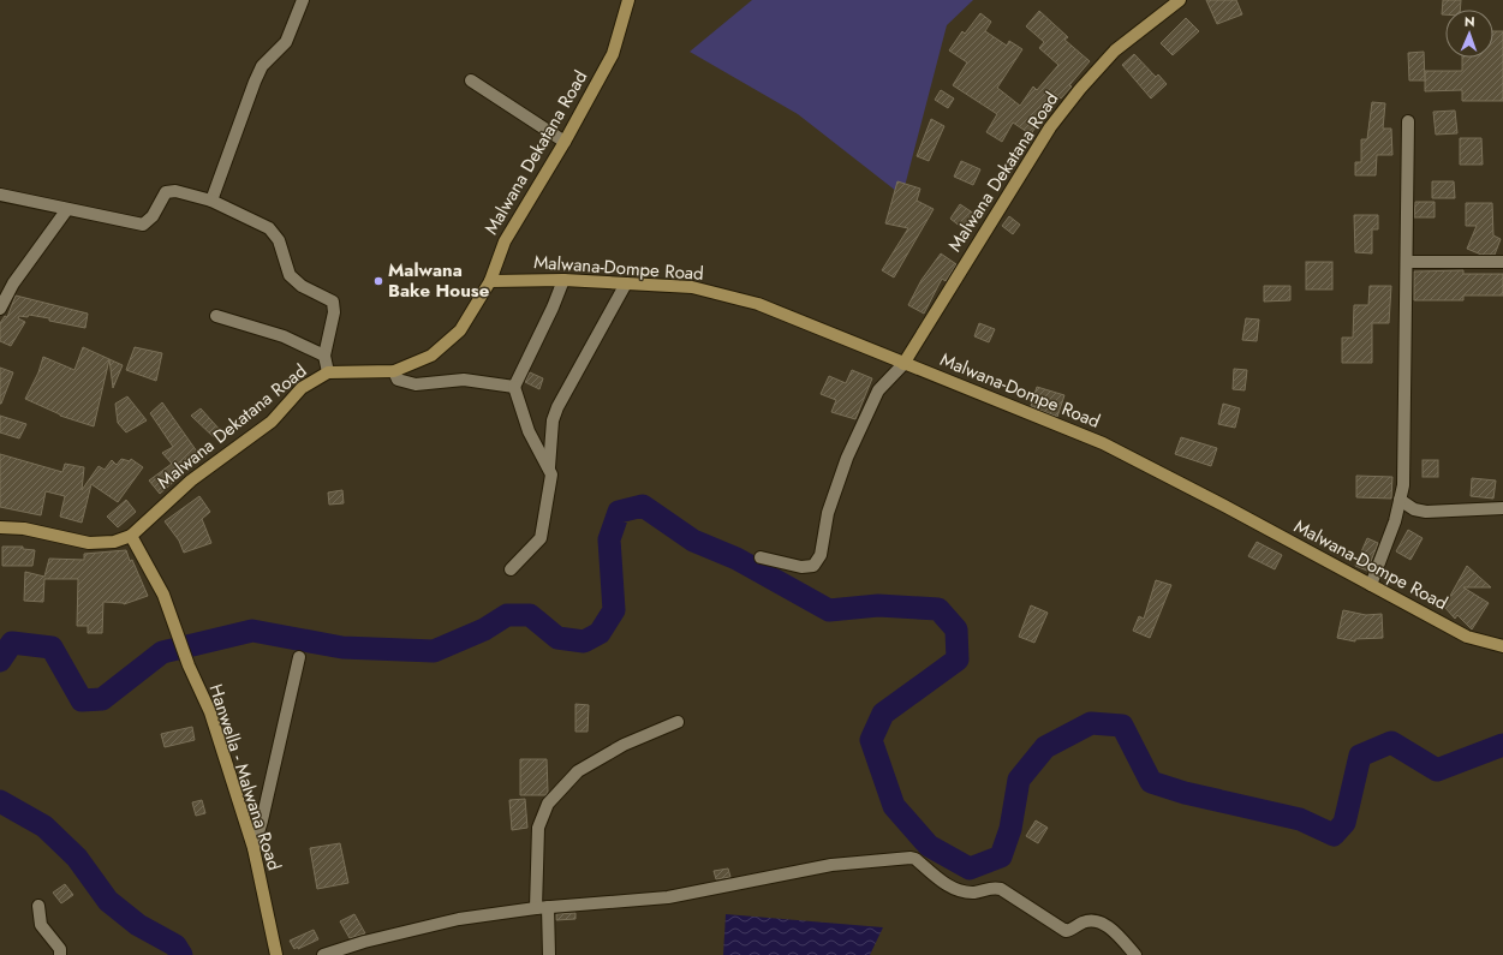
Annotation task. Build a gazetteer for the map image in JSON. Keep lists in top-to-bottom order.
{
  "streets": {
    "street": ["Malwana Dekatana Road", "Malwana-Dompe Road", "Hanwella - Malwana Road"]
  },
  "crossings": [
    ["Malwana Dekatana Road", "Malwana-Dompe Road"],
    ["Malwana Dekatana Road", "Hanwella - Malwana Road"]
  ],
  "places": ["Malwana Bake House"],
  "north": "top"
}
